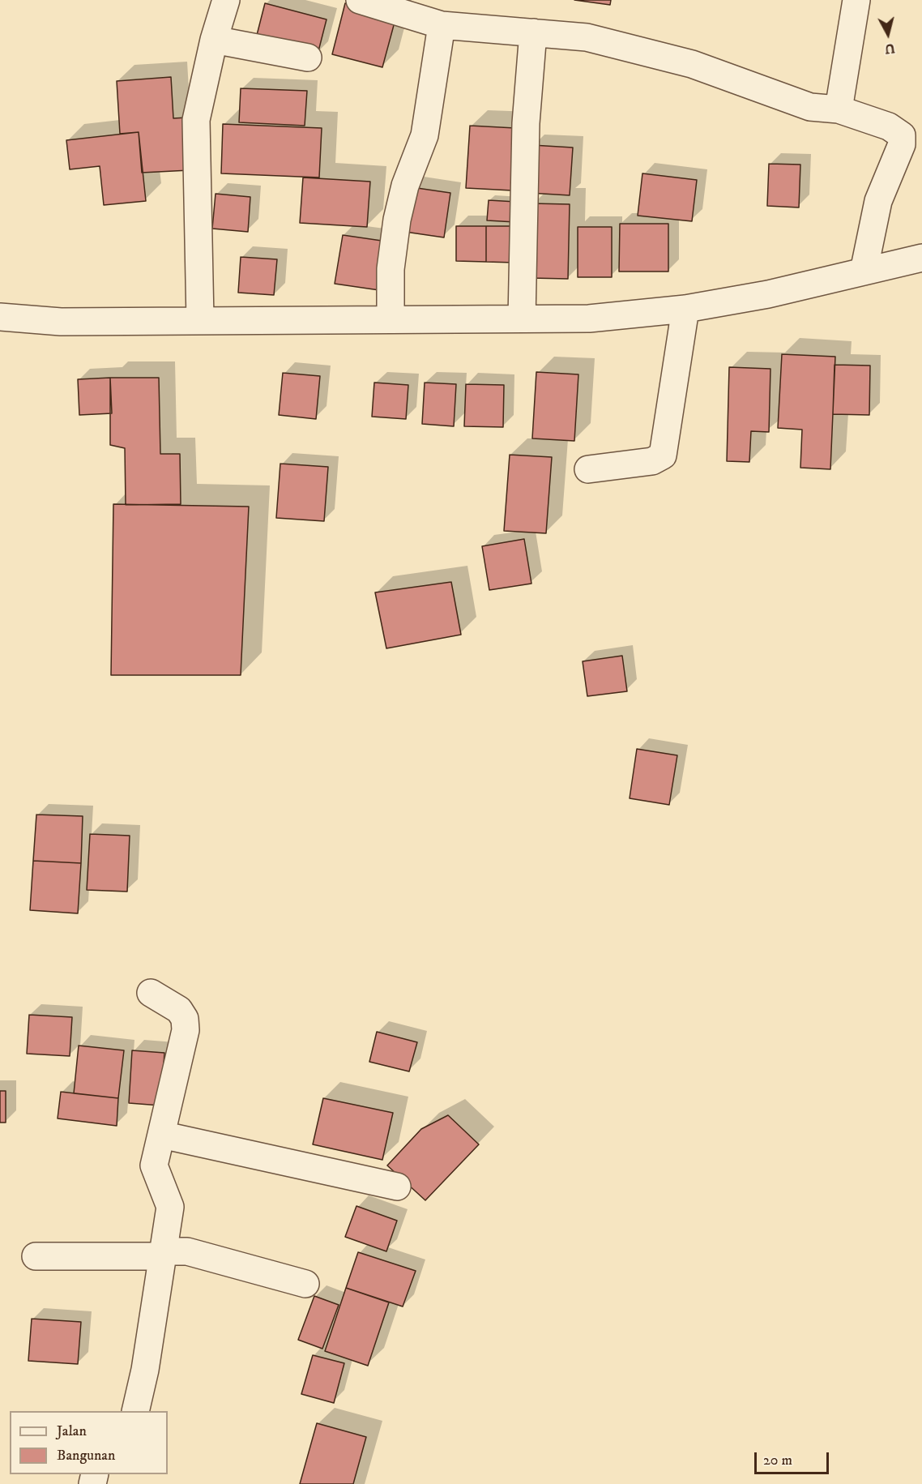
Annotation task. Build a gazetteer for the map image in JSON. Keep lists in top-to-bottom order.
{
  "legend": ["Jalan", "Bangunan"],
  "scale_bar": "20 m",
  "north": "bottom"
}
